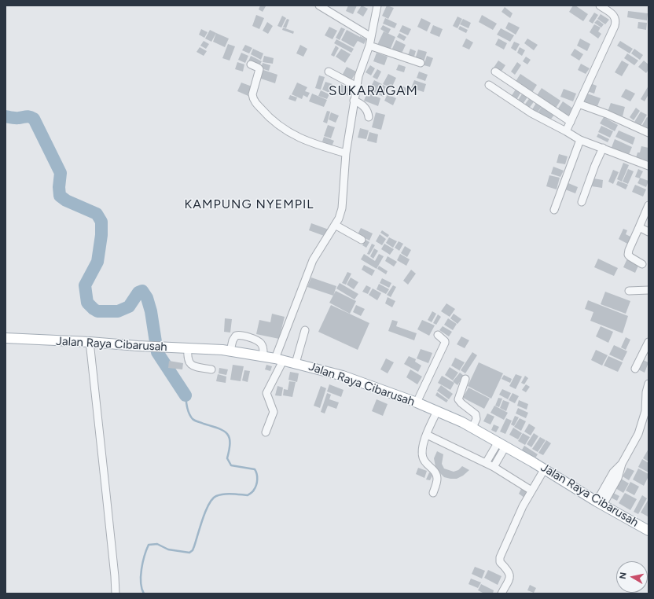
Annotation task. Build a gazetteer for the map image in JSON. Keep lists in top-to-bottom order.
{
  "streets": {
    "main road": ["Jalan Raya Cibarusah"]
  },
  "districts": ["SUKARAGAM", "KAMPUNG NYEMPIL"],
  "north": "left"
}
